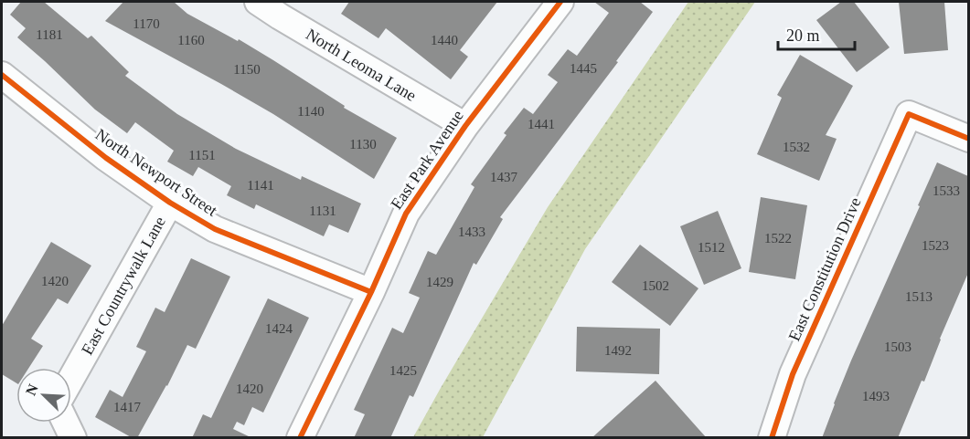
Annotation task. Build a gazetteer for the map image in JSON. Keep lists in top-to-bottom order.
{
  "streets": {
    "street": [
      "North Leoma Lane",
      "East Park Avenue",
      "North Newport Street",
      "East Constitution Drive",
      "East Countrywalk Lane"
    ]
  },
  "crossings": [
    ["North Leoma Lane", "East Park Avenue"],
    ["East Park Avenue", "North Newport Street"],
    ["North Newport Street", "East Countrywalk Lane"]
  ],
  "house_numbers": [
    "1170",
    "1181",
    "1160",
    "1440",
    "1445",
    "1150",
    "1140",
    "1441",
    "1130",
    "1532",
    "1151",
    "1437",
    "1141",
    "1533",
    "1131",
    "1433",
    "1522",
    "1523",
    "1512",
    "1420",
    "1429",
    "1502",
    "1513",
    "1424",
    "1503",
    "1492",
    "1425",
    "1420",
    "1493",
    "1417"
  ],
  "scale_bar": "20 m",
  "north": "top left"
}
